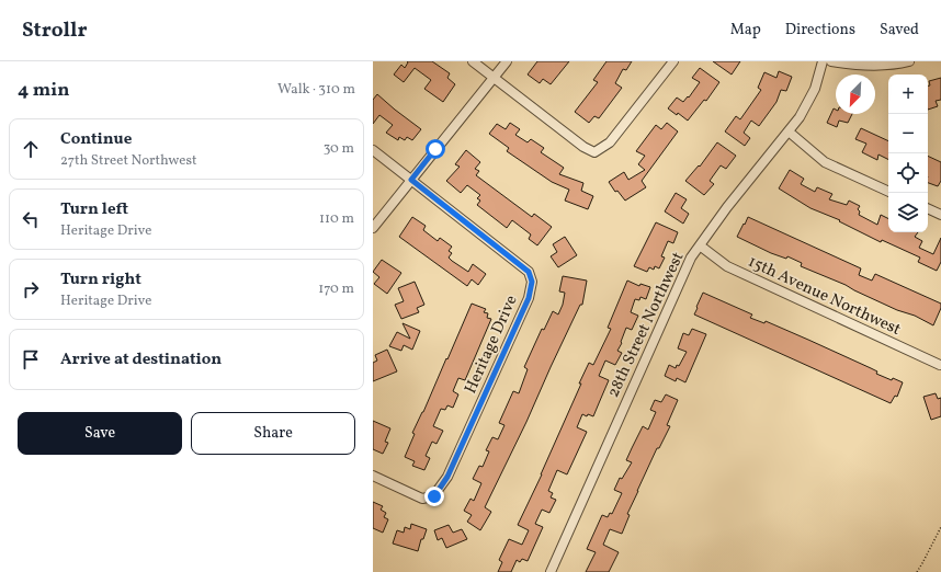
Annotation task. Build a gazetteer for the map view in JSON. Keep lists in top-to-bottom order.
{
  "streets": {
    "street": ["15th Avenue Northwest", "28th Street Northwest", "Heritage Drive"]
  },
  "crossings": [
    ["15th Avenue Northwest", "28th Street Northwest"]
  ],
  "north": "bottom left",
  "page": {
    "header": "Strollr",
    "nav": ["Map", "Directions", "Saved"],
    "heading": ["4 min", "Walk · 310 m"],
    "map_buttons": ["+", "−"],
    "list": [
      ["Continue", "27th Street Northwest", "30 m"],
      ["Turn left", "Heritage Drive", "110 m"],
      ["Turn right", "Heritage Drive", "170 m"],
      "Arrive at destination"
    ],
    "buttons": ["Save", "Share"]
  }
}
